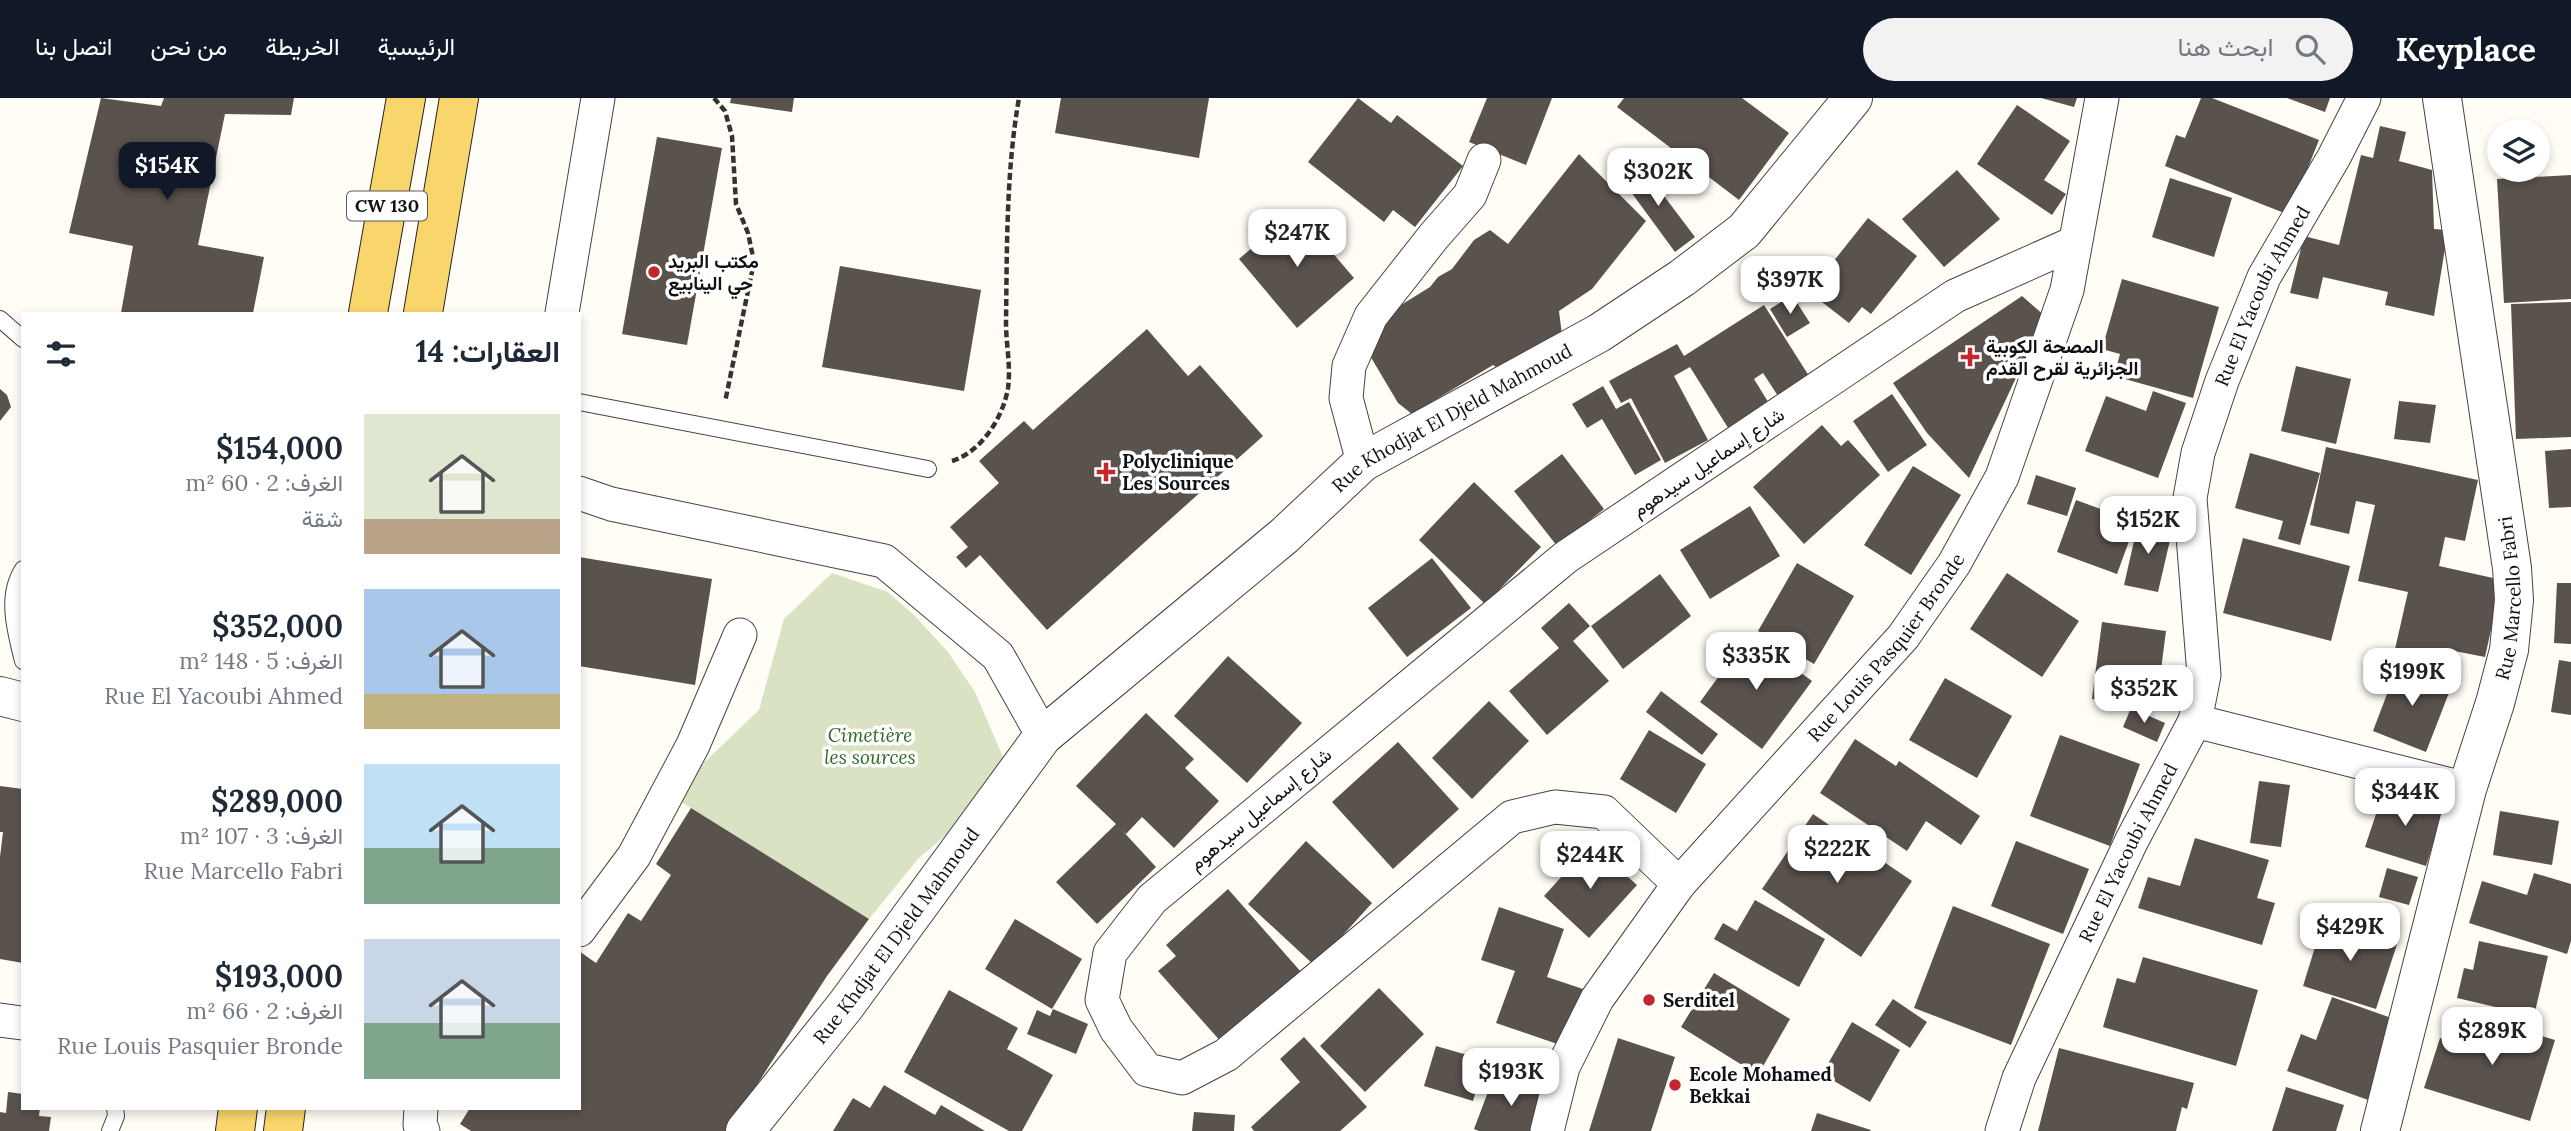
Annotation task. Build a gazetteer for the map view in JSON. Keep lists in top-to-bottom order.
{
  "streets": {
    "main road": ["CW 130"],
    "street": [
      "Rue El Yacoubi Ahmed",
      "Rue Khodjat El Djeld Mahmoud",
      "شارع إسماعيل سيدهوم",
      "Rue Marcello Fabri",
      "Rue Louis Pasquier Bronde",
      "Rue Khdjat El Djeld Mahmoud"
    ]
  },
  "crossings": [
    ["Rue Khodjat El Djeld Mahmoud", "Rue Khdjat El Djeld Mahmoud"],
    ["شارع إسماعيل سيدهوم", "Rue Louis Pasquier Bronde"]
  ],
  "parks": ["Cimetière les sources"],
  "places": {
    "other": ["مكتب البريد حي الينابيع", "Serditel", "Ecole Mohamed Bekkai"],
    "health": ["المصحة الكوبية الجزائرية لقرح القدم", "Polyclinique Les Sources"]
  },
  "page": {
    "header": "Keyplace",
    "search": "ابحث هنا",
    "nav": [
      "الرئيسية",
      "الخريطة",
      "من نحن",
      "اتصل بنا"
    ],
    "price": [
      "$154K",
      "$302K",
      "$247K",
      "$397K",
      "$152K",
      "$335K",
      "$199K",
      "$352K",
      "$344K",
      "$222K",
      "$244K",
      "$429K",
      "$289K",
      "$193K"
    ],
    "heading": "العقارات: 14",
    "list": [
      {
        "name": "$154,000",
        "note": "الغرف: 2 · 60 m² · شقة"
      },
      {
        "name": "$352,000",
        "note": "الغرف: 5 · 148 m² · Rue El Yacoubi Ahmed"
      },
      {
        "name": "$289,000",
        "note": "الغرف: 3 · 107 m² · Rue Marcello Fabri"
      },
      {
        "name": "$193,000",
        "note": "الغرف: 2 · 66 m² · Rue Louis Pasquier Bronde"
      }
    ]
  }
}
